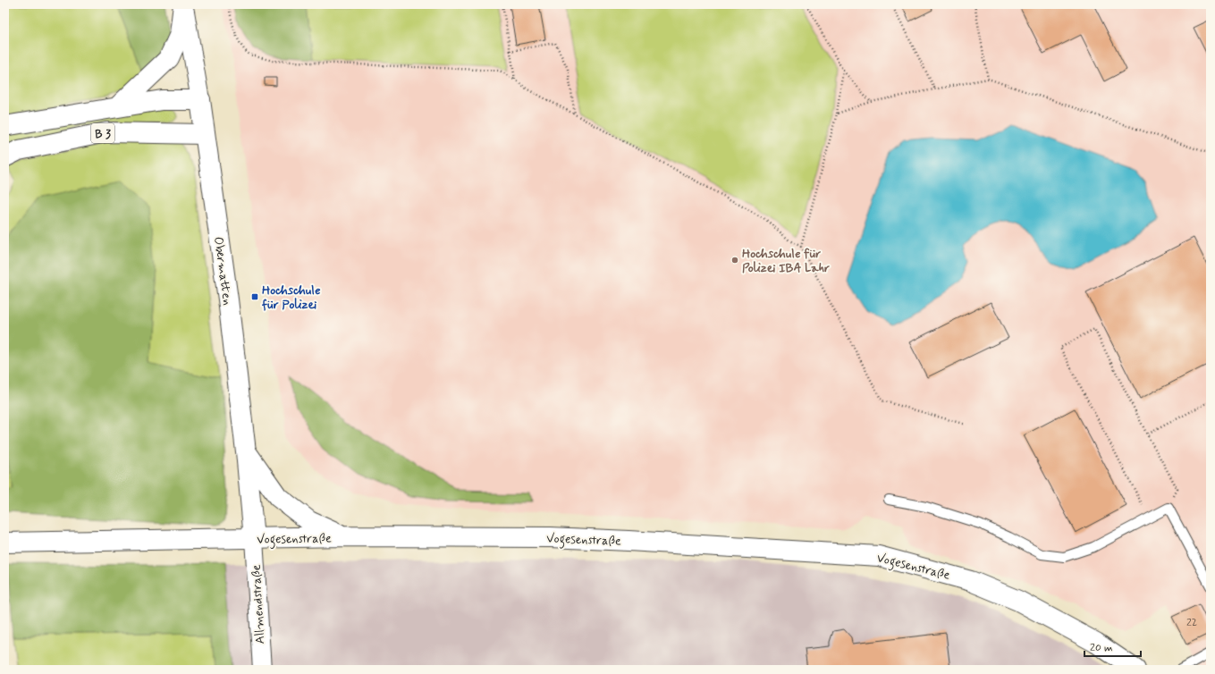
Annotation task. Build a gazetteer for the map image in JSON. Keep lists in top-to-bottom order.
{
  "streets": {
    "street": [
      "B 3",
      "Obermatten",
      "Vogesenstraße",
      "Allmendstraße"
    ]
  },
  "crossings": [
    ["B 3", "Obermatten"],
    ["Obermatten", "Vogesenstraße"],
    ["Obermatten", "Allmendstraße"],
    ["Vogesenstraße", "Allmendstraße"]
  ],
  "places": {
    "other": ["Hochschule für Polizei IBA Lahr"],
    "transit": ["Hochschule für Polizei"]
  },
  "house_numbers": ["22"],
  "scale_bar": "20 m"
}
